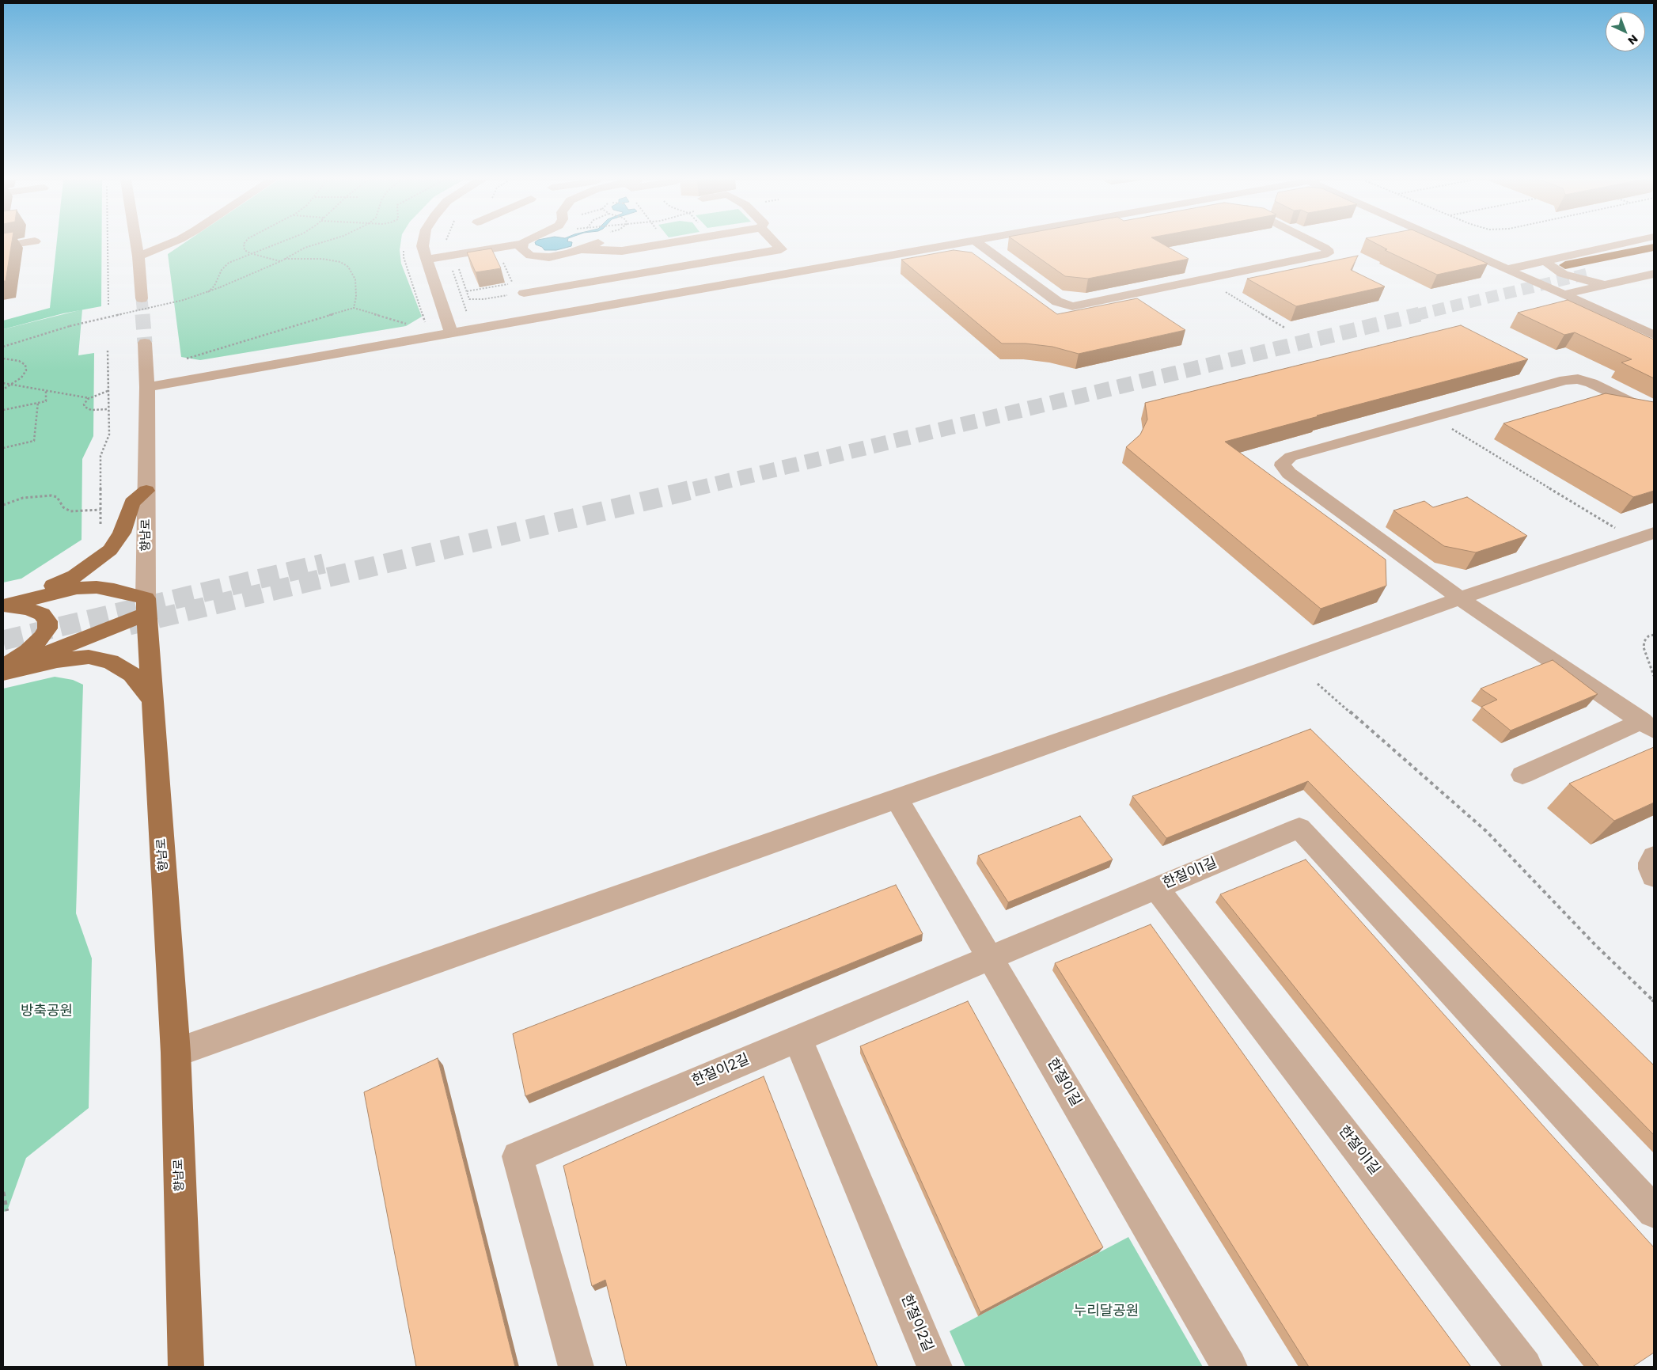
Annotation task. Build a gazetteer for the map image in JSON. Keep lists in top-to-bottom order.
{
  "streets": {
    "main road": ["향남로"],
    "street": ["한절이1길", "한절이2길", "한절이길"]
  },
  "parks": ["방축공원", "누리달공원"],
  "north": "bottom right"
}
